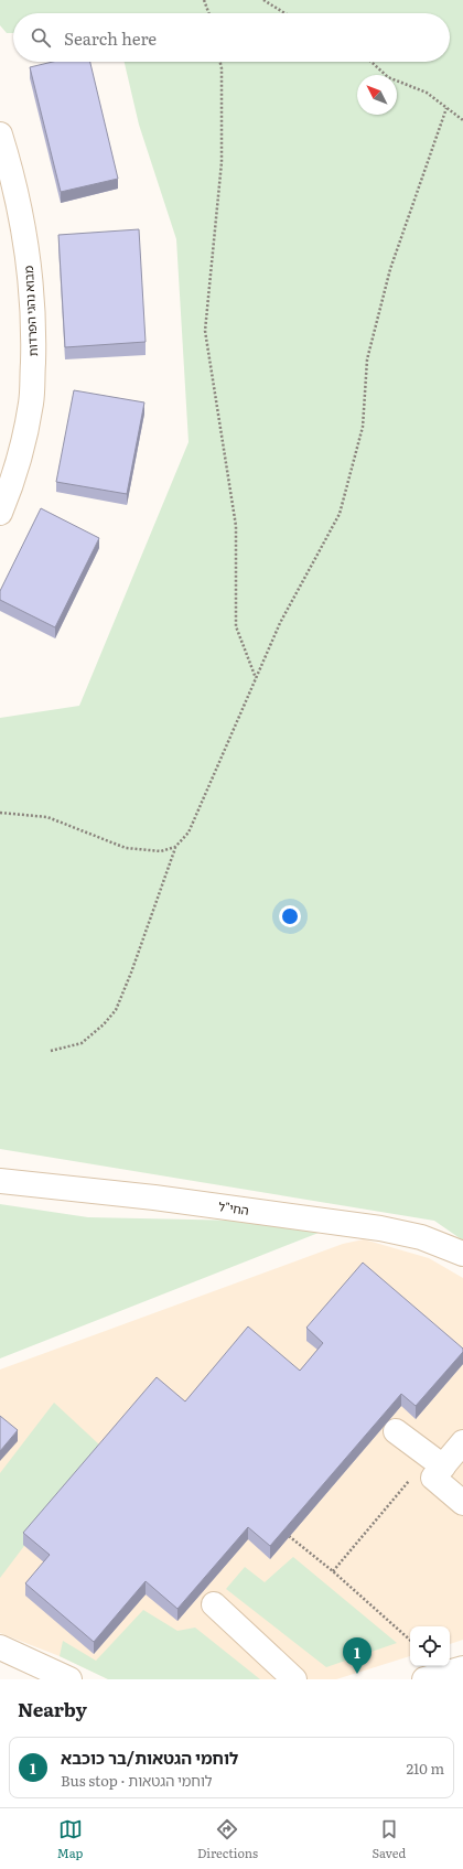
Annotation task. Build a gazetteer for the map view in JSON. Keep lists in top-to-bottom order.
{
  "streets": {
    "street": ["מבוא נהגי הפרדות", "החי\"ל"]
  },
  "north": "top left",
  "page": {
    "search": "Search here",
    "pins": "1",
    "heading": "Nearby",
    "list": [
      {
        "mark": "1",
        "name": "לוחמי הגטאות/בר כוכבא",
        "note": "Bus stop · לוחמי הגטאות",
        "value": "210 m"
      }
    ],
    "nav": ["Map", "Directions", "Saved"]
  }
}
